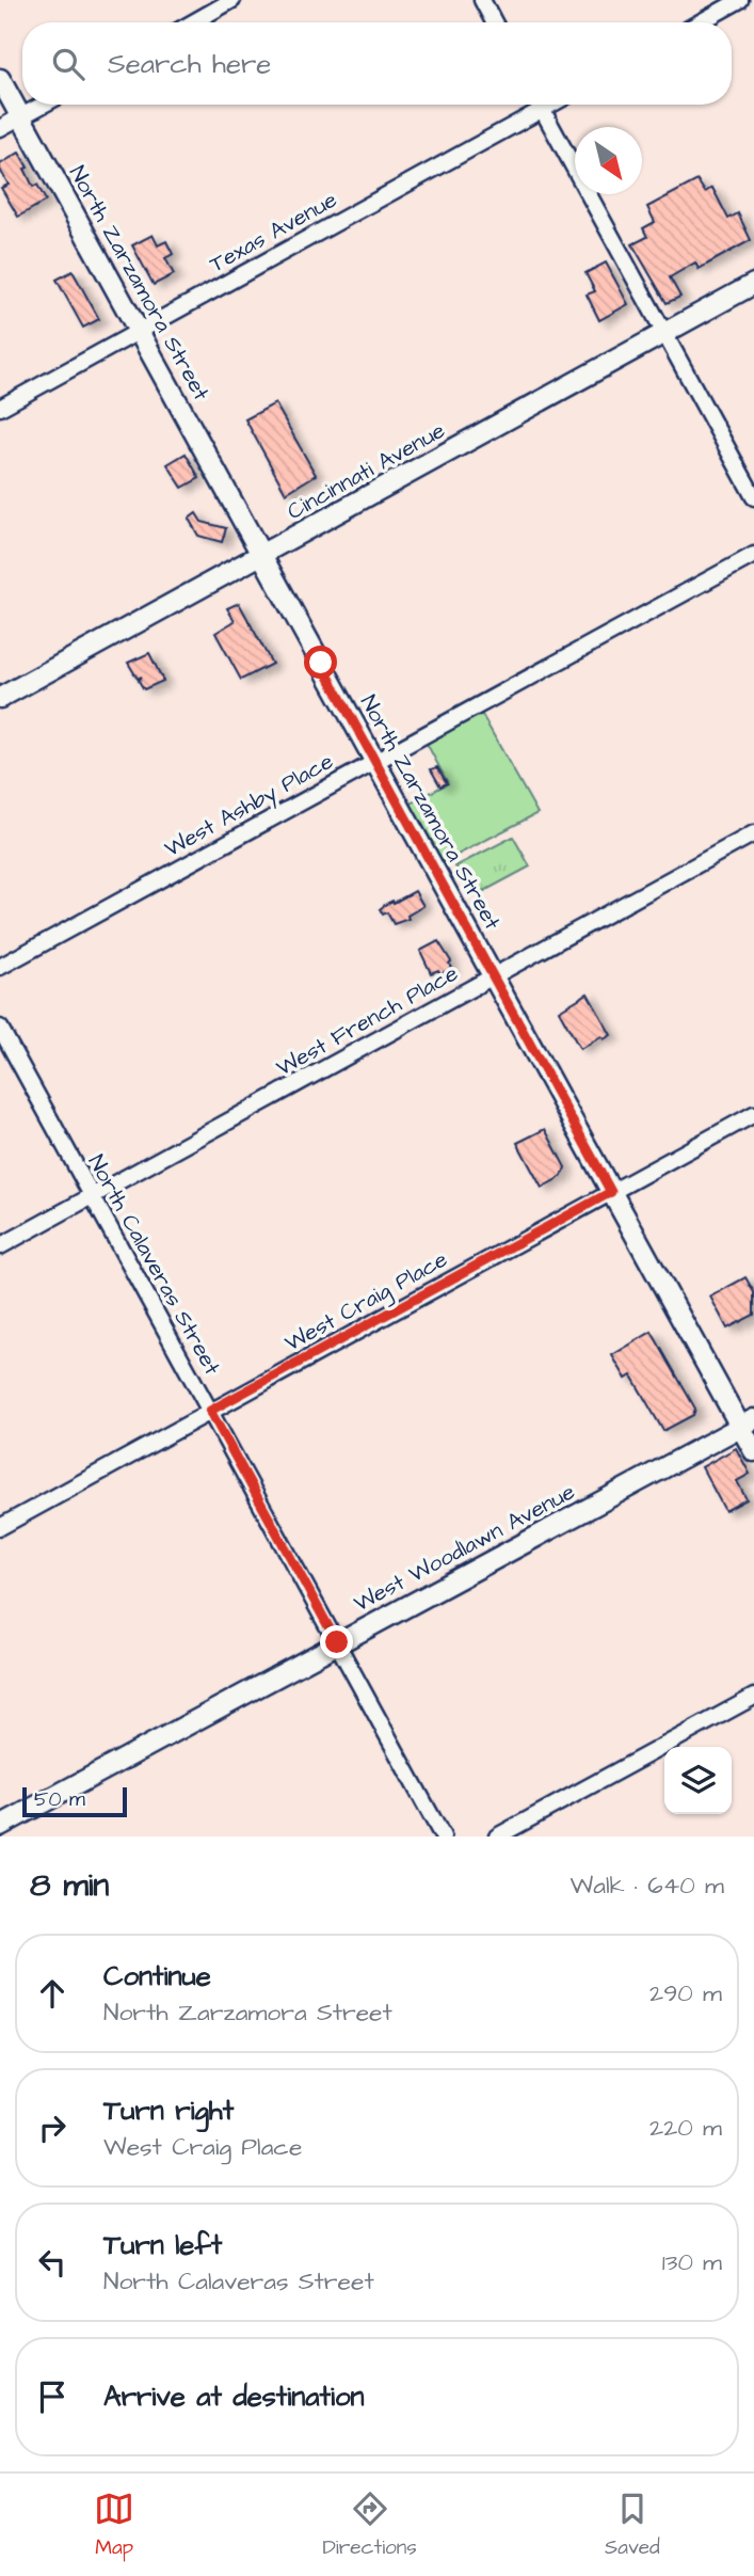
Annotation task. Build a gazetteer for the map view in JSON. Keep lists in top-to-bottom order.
{
  "streets": {
    "street": [
      "Texas Avenue",
      "North Zarzamora Street",
      "Cincinnati Avenue",
      "West Ashby Place",
      "West French Place",
      "North Calaveras Street",
      "West Craig Place",
      "West Woodlawn Avenue"
    ]
  },
  "crossings": [
    ["Texas Avenue", "North Zarzamora Street"],
    ["North Zarzamora Street", "Cincinnati Avenue"],
    ["North Zarzamora Street", "West Ashby Place"],
    ["North Zarzamora Street", "West French Place"],
    ["North Zarzamora Street", "West Craig Place"],
    ["North Zarzamora Street", "West Woodlawn Avenue"],
    ["West French Place", "North Calaveras Street"],
    ["North Calaveras Street", "West Craig Place"],
    ["North Calaveras Street", "West Woodlawn Avenue"]
  ],
  "scale_bar": "50 m",
  "north": "bottom right",
  "page": {
    "search": "Search here",
    "scale": "50 m",
    "heading": ["8 min", "Walk · 640 m"],
    "list": [
      ["Continue", "North Zarzamora Street", "290 m"],
      ["Turn right", "West Craig Place", "220 m"],
      ["Turn left", "North Calaveras Street", "130 m"],
      "Arrive at destination"
    ],
    "nav": ["Map", "Directions", "Saved"]
  }
}
